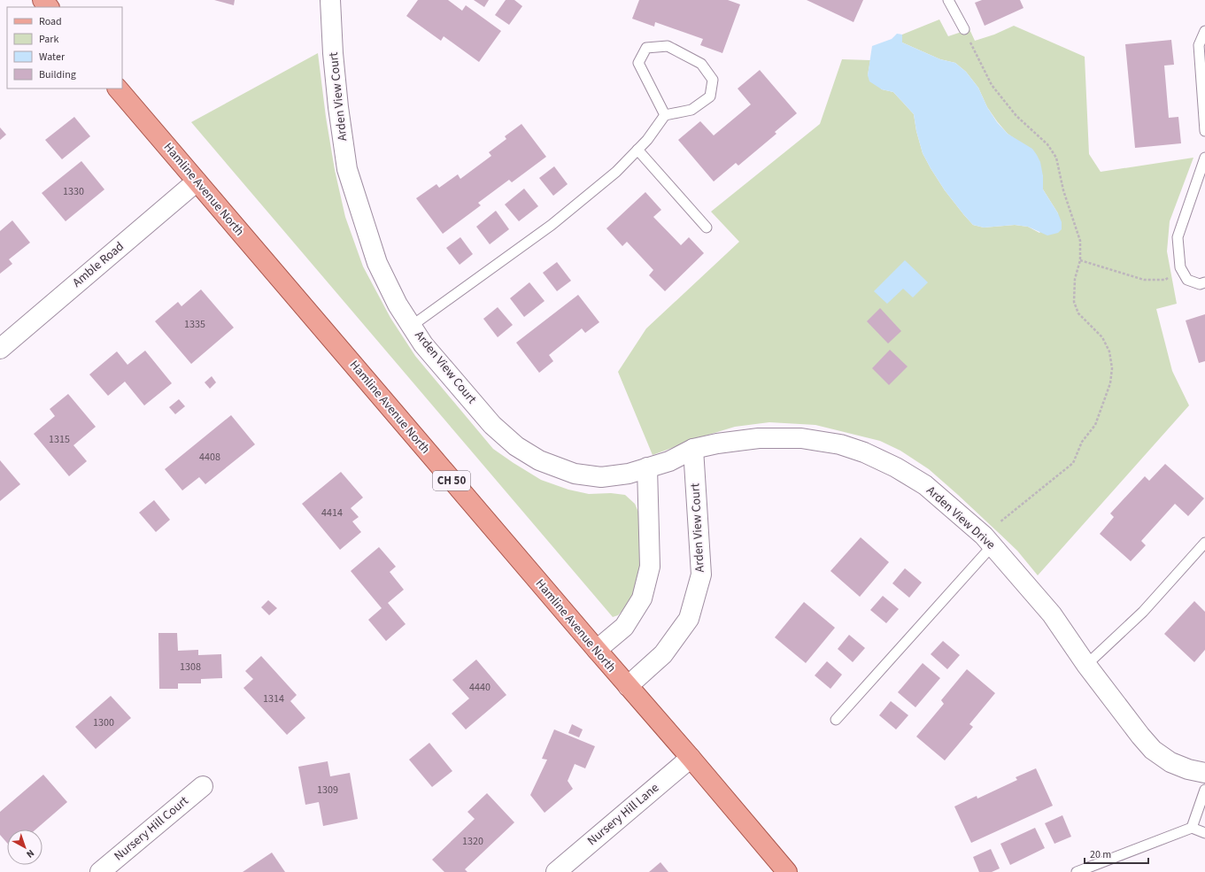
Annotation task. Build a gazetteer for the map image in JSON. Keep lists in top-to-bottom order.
{
  "streets": {
    "main road": ["Hamline Avenue North", "CH 50"],
    "street": [
      "Arden View Court",
      "Amble Road",
      "Arden View Drive",
      "Nursery Hill Lane",
      "Nursery Hill Court"
    ]
  },
  "crossings": [
    ["Arden View Court", "Hamline Avenue North"],
    ["Arden View Court", "Arden View Drive"],
    ["Hamline Avenue North", "Amble Road"],
    ["Hamline Avenue North", "Nursery Hill Lane"]
  ],
  "house_numbers": [
    "1330",
    "1335",
    "1315",
    "4408",
    "4414",
    "1308",
    "4440",
    "1314",
    "1300",
    "1309",
    "1320"
  ],
  "legend": [
    "Road",
    "Park",
    "Water",
    "Building"
  ],
  "scale_bar": "20 m",
  "north": "bottom right"
}
